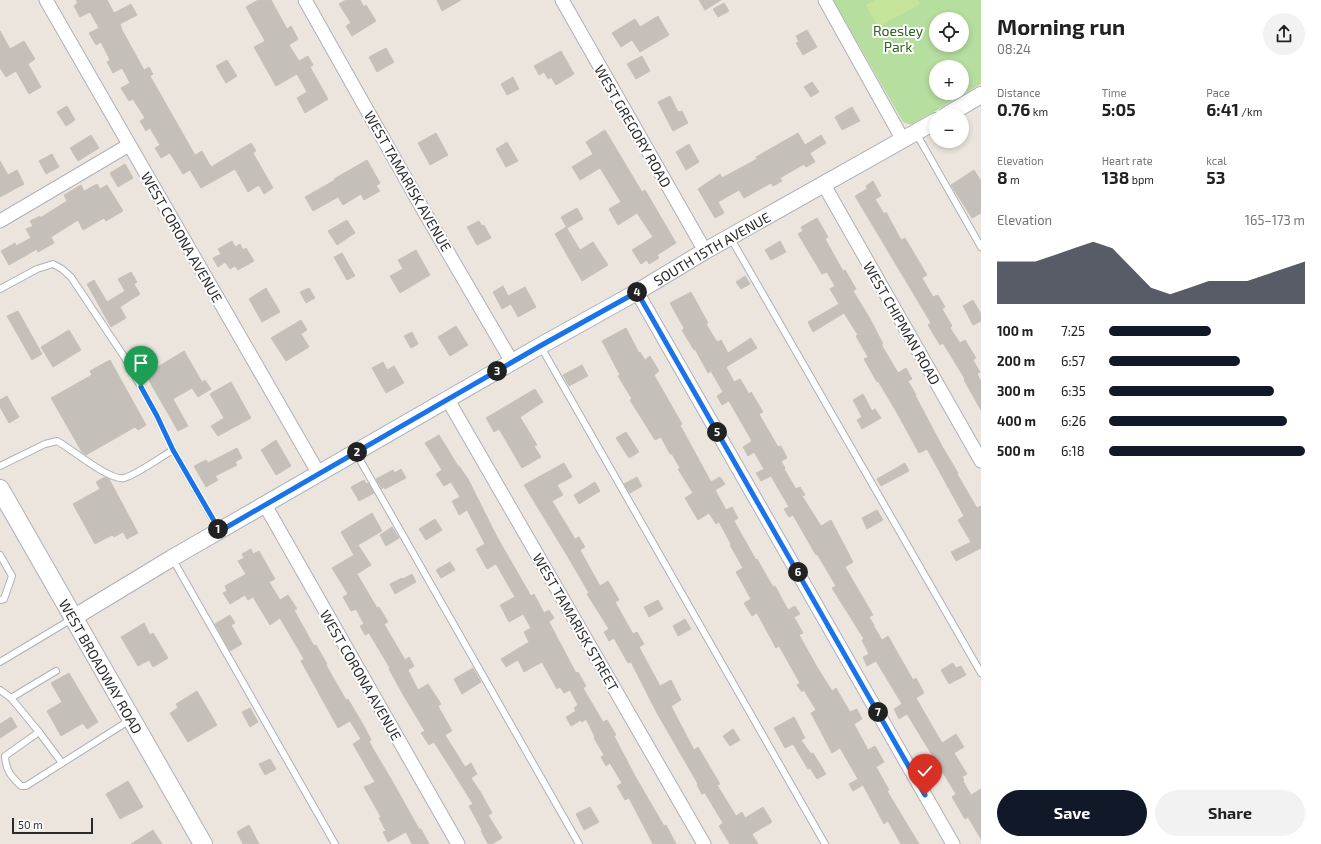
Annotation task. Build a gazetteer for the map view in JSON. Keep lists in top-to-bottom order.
{
  "streets": {
    "main road": ["WEST BROADWAY ROAD"],
    "street": [
      "WEST GREGORY ROAD",
      "WEST TAMARISK AVENUE",
      "WEST CORONA AVENUE",
      "SOUTH 15TH AVENUE",
      "WEST CHIPMAN ROAD",
      "WEST TAMARISK STREET"
    ]
  },
  "crossings": [
    ["WEST GREGORY ROAD", "SOUTH 15TH AVENUE"],
    ["WEST TAMARISK AVENUE", "SOUTH 15TH AVENUE"],
    ["WEST CORONA AVENUE", "SOUTH 15TH AVENUE"],
    ["SOUTH 15TH AVENUE", "WEST CHIPMAN ROAD"],
    ["SOUTH 15TH AVENUE", "WEST TAMARISK STREET"],
    ["SOUTH 15TH AVENUE", "WEST BROADWAY ROAD"]
  ],
  "parks": ["Roesley Park"],
  "scale_bar": "50 m",
  "page": {
    "heading": ["Morning run", "08:24"],
    "map_buttons": ["+", "−"],
    "stats": [
      ["Distance", "0.76 km"],
      ["Time", "5:05"],
      ["Pace", "6:41 /km"],
      ["Elevation", "8 m"],
      ["Heart rate", "138 bpm"],
      ["kcal", "53"]
    ],
    "chart": ["Elevation", "165–173 m"],
    "pins": [
      "4",
      "3",
      "5",
      "2",
      "1",
      "6",
      "7"
    ],
    "list": [
      {
        "name": "100 m",
        "note": "7:25"
      },
      {
        "name": "200 m",
        "note": "6:57"
      },
      {
        "name": "300 m",
        "note": "6:35"
      },
      {
        "name": "400 m",
        "note": "6:26"
      },
      {
        "name": "500 m",
        "note": "6:18"
      }
    ],
    "buttons": ["Save", "Share"],
    "scale": "50 m"
  }
}
